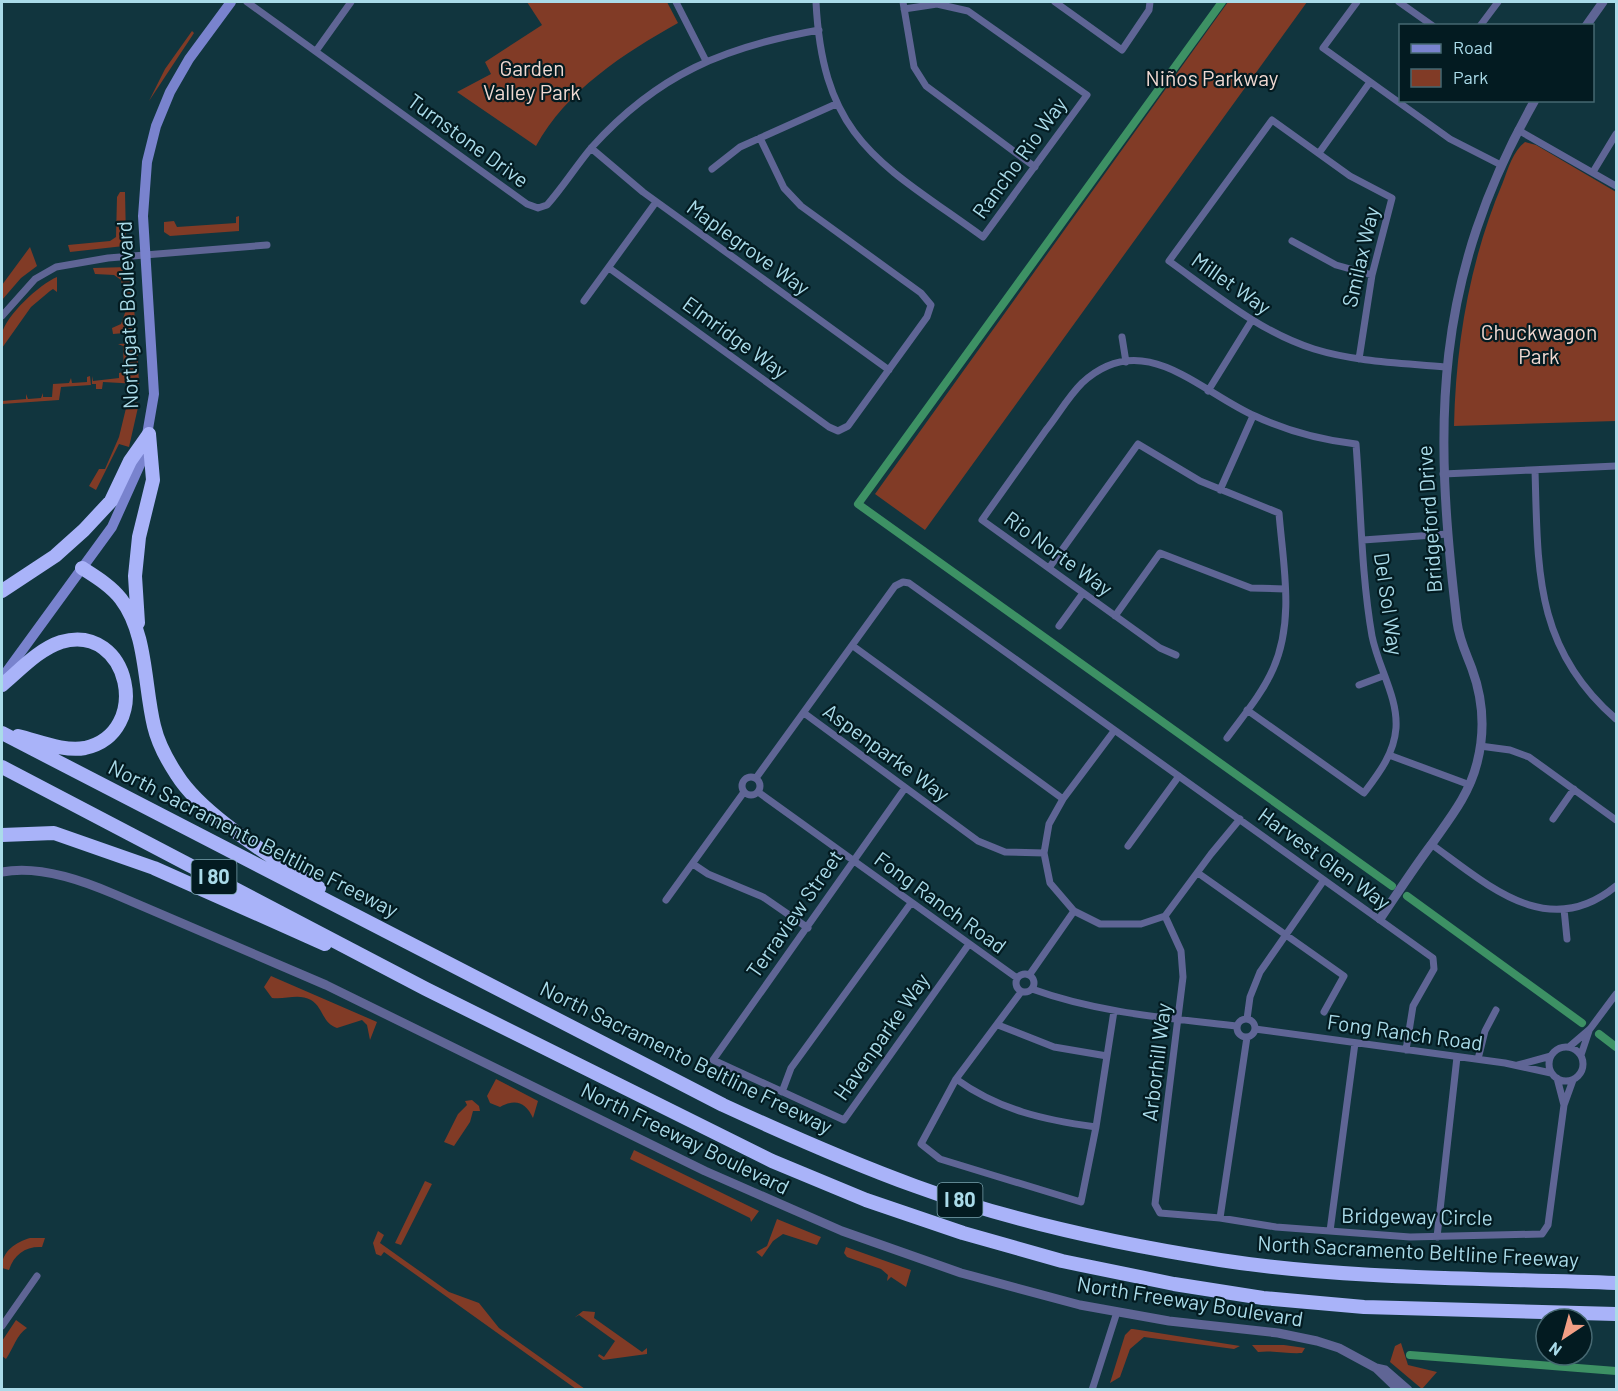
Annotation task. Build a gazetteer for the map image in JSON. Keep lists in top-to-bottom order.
{
  "streets": {
    "highway": ["North Sacramento Beltline Freeway", "I 80"],
    "main road": ["Northgate Boulevard"],
    "street": [
      "Turnstone Drive",
      "Rancho Rio Way",
      "Maplegrove Way",
      "Smilax Way",
      "Millet Way",
      "Elmridge Way",
      "Bridgeford Drive",
      "Rio Norte Way",
      "Del Sol Way",
      "Aspenparke Way",
      "Harvest Glen Way",
      "Fong Ranch Road",
      "Terraview Street",
      "Havenparke Way",
      "Arborhill Way",
      "North Freeway Boulevard",
      "Bridgeway Circle"
    ]
  },
  "crossings": [
    ["Turnstone Drive", "Maplegrove Way"],
    ["Maplegrove Way", "Elmridge Way"],
    ["Smilax Way", "Millet Way"],
    ["Millet Way", "Bridgeford Drive"],
    ["Bridgeford Drive", "Harvest Glen Way"],
    ["Aspenparke Way", "Harvest Glen Way"],
    ["Aspenparke Way", "Fong Ranch Road"],
    ["Aspenparke Way", "Terraview Street"],
    ["Aspenparke Way", "Arborhill Way"],
    ["Harvest Glen Way", "Fong Ranch Road"],
    ["Harvest Glen Way", "Arborhill Way"],
    ["Fong Ranch Road", "Terraview Street"],
    ["Fong Ranch Road", "Havenparke Way"],
    ["Fong Ranch Road", "Bridgeway Circle"],
    ["Terraview Street", "Havenparke Way"],
    ["Arborhill Way", "Bridgeway Circle"]
  ],
  "parks": ["Garden Valley Park", "Niños Parkway", "Chuckwagon Park"],
  "legend": ["Road", "Park"],
  "north": "bottom left"
}
